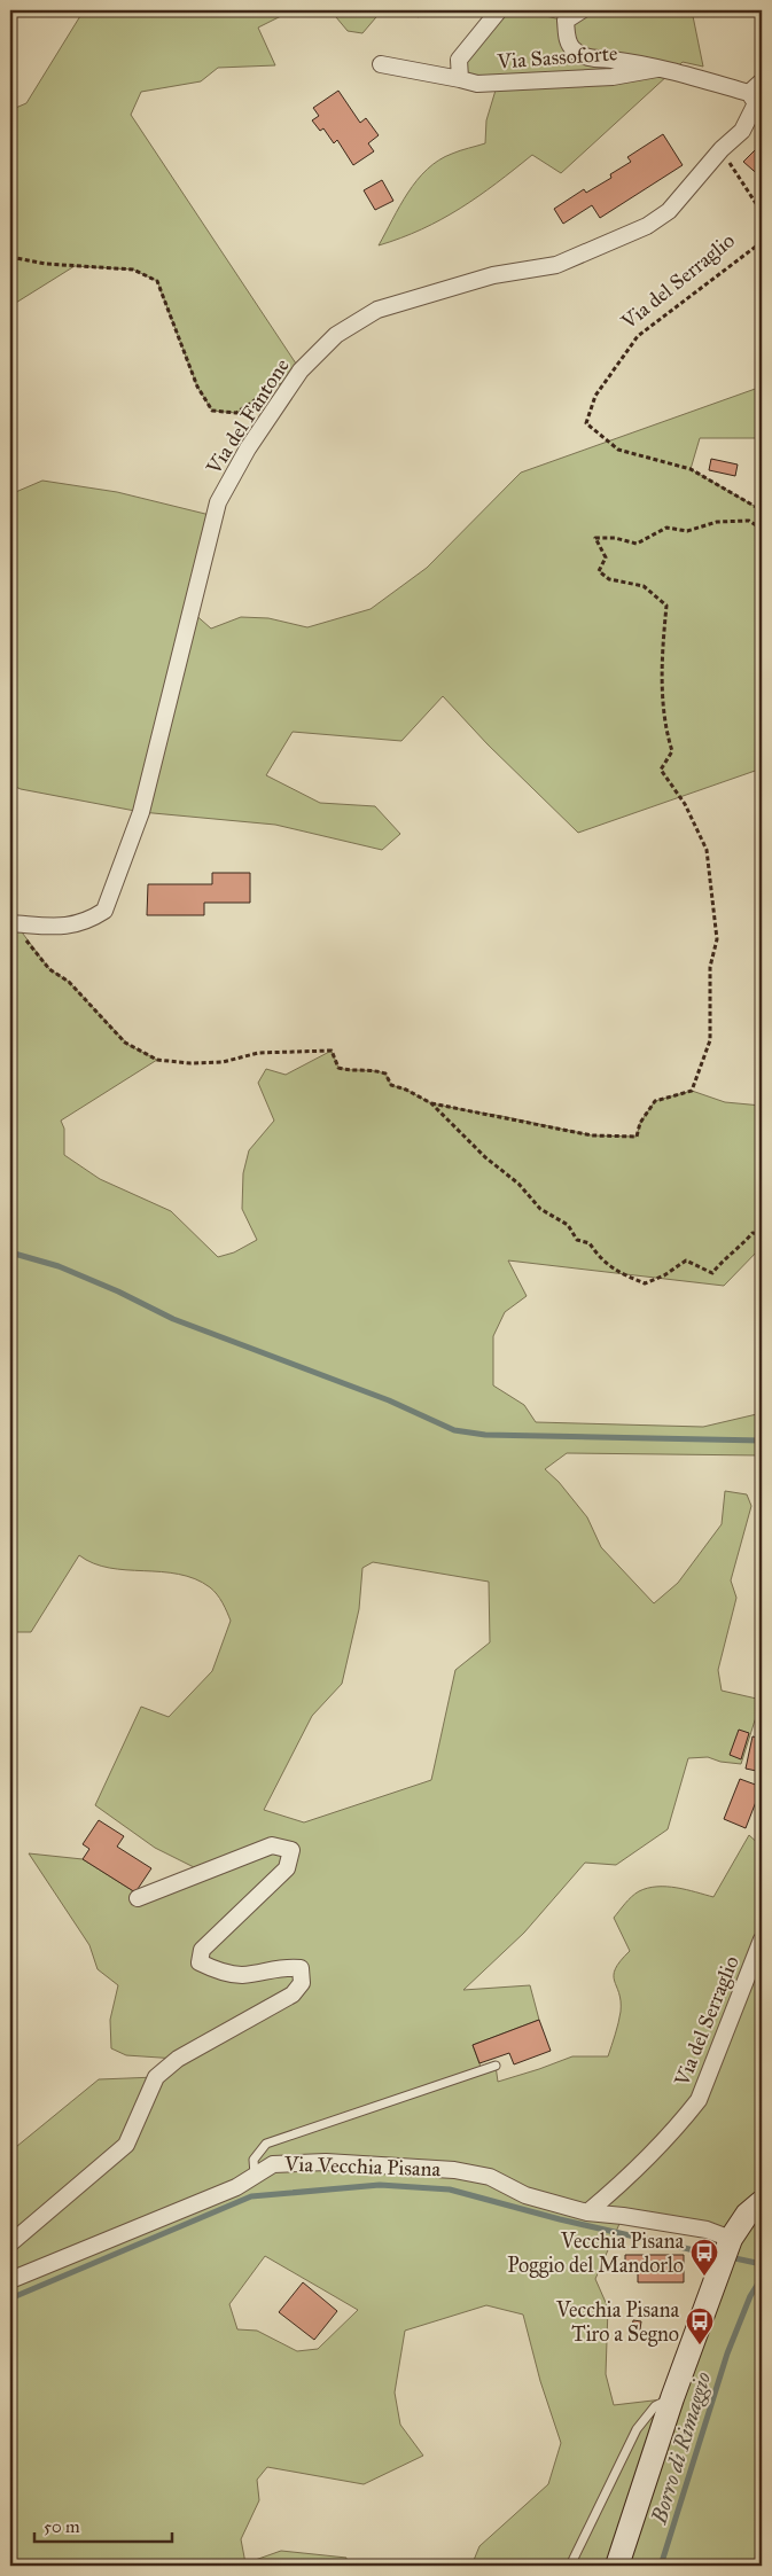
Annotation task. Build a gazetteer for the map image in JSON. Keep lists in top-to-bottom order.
{
  "streets": {
    "street": [
      "Via Sassoforte",
      "Via del Serraglio",
      "Via del Fantone",
      "Via Vecchia Pisana"
    ]
  },
  "crossings": [
    ["Via Sassoforte", "Via del Fantone"],
    ["Via del Serraglio", "Via Vecchia Pisana"]
  ],
  "water": ["Borro di Rimaggio"],
  "places": {
    "bus stop": ["Vecchia Pisana Poggio del Mandorlo", "Vecchia Pisana Tiro a Segno"]
  },
  "scale_bar": "50 m"
}
